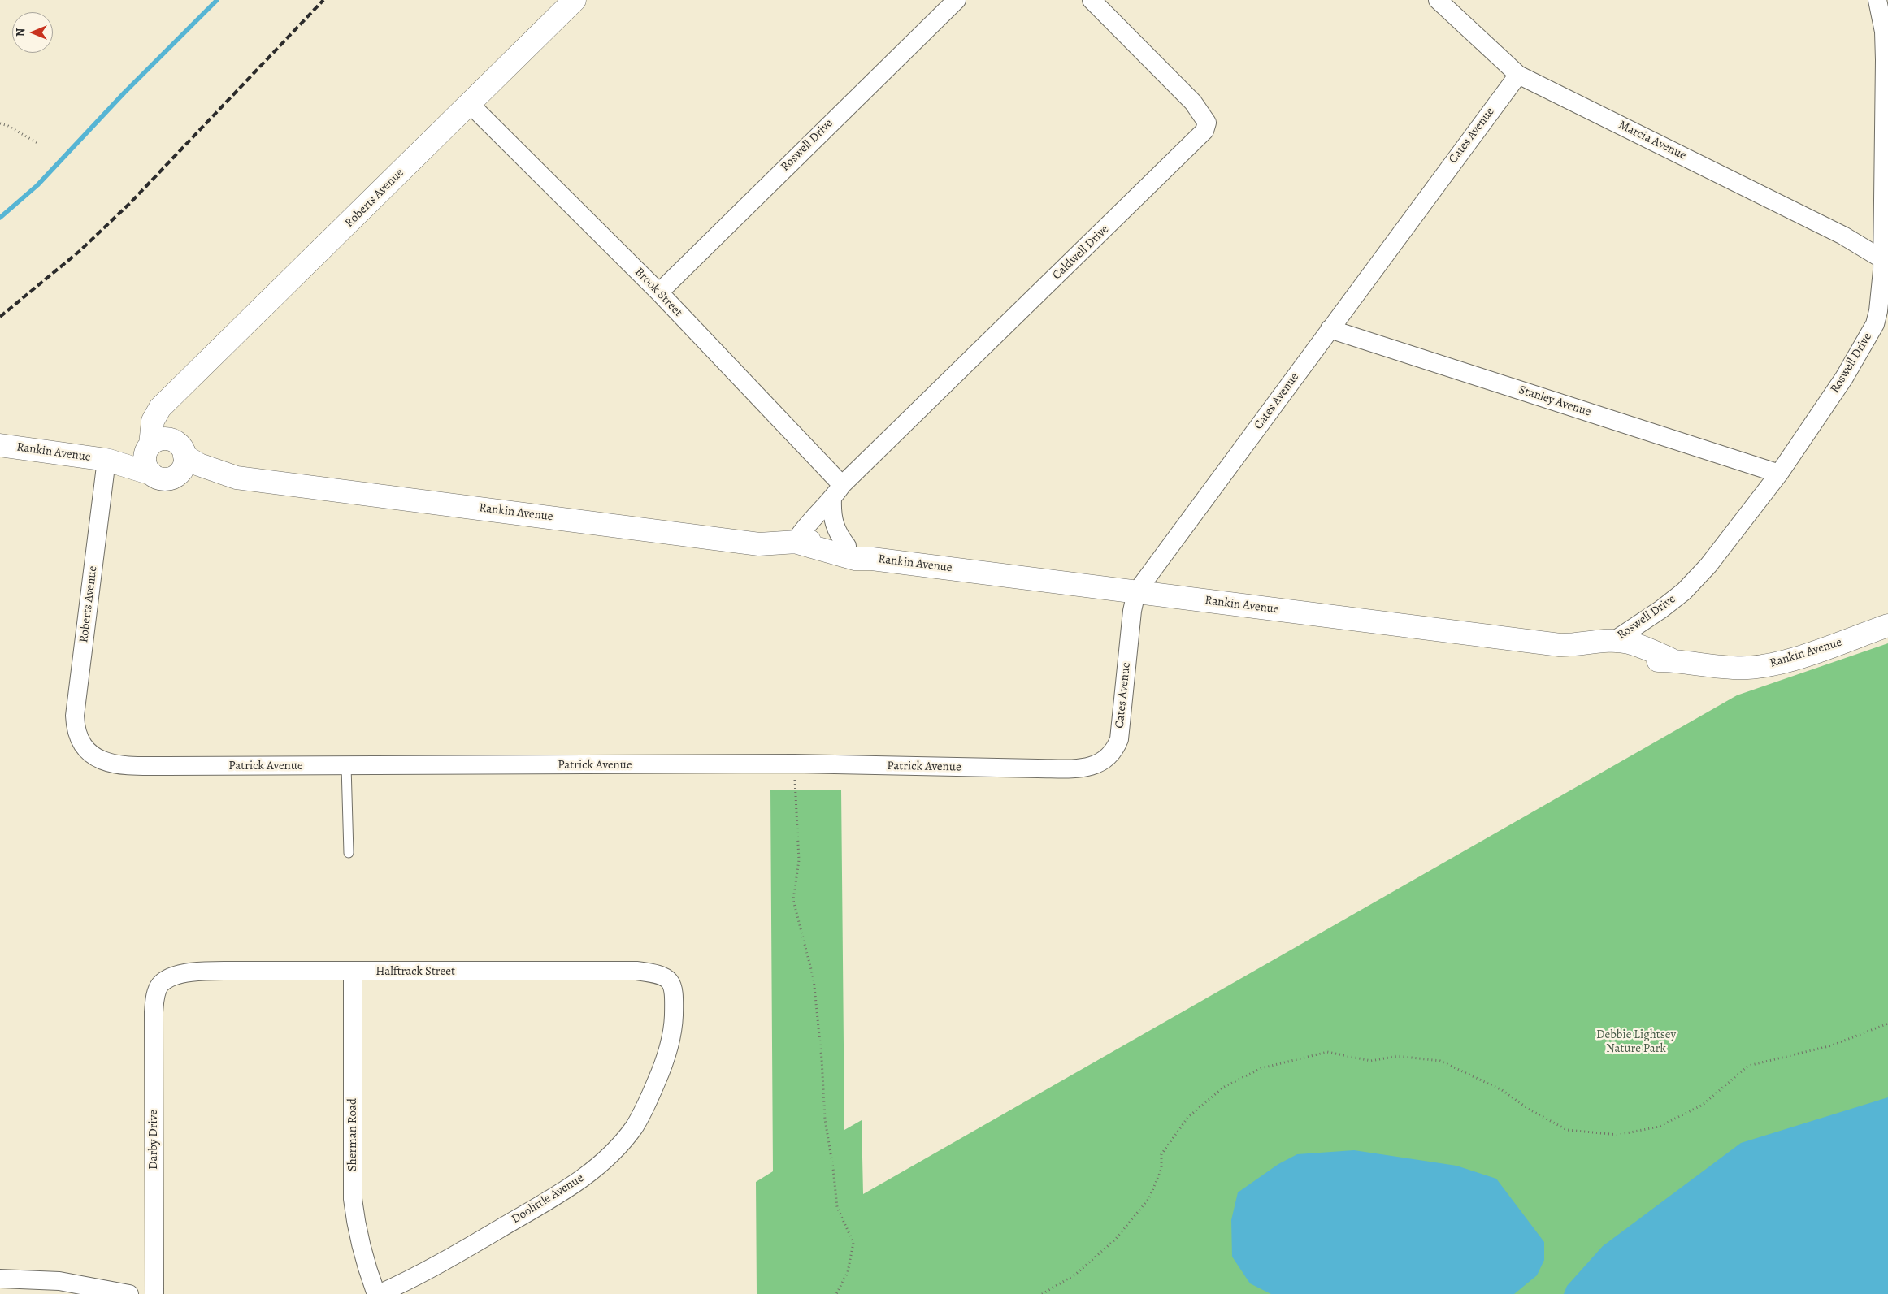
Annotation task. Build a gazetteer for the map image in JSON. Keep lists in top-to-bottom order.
{
  "streets": {
    "street": [
      "Cates Avenue",
      "Marcia Avenue",
      "Roswell Drive",
      "Roberts Avenue",
      "Caldwell Drive",
      "Brook Street",
      "Stanley Avenue",
      "Rankin Avenue",
      "Patrick Avenue",
      "Halftrack Street",
      "Sherman Road",
      "Darby Drive",
      "Doolittle Avenue"
    ]
  },
  "crossings": [
    ["Cates Avenue", "Marcia Avenue"],
    ["Cates Avenue", "Stanley Avenue"],
    ["Cates Avenue", "Rankin Avenue"],
    ["Cates Avenue", "Patrick Avenue"],
    ["Marcia Avenue", "Roswell Drive"],
    ["Roswell Drive", "Brook Street"],
    ["Roswell Drive", "Stanley Avenue"],
    ["Roswell Drive", "Rankin Avenue"],
    ["Roberts Avenue", "Brook Street"],
    ["Roberts Avenue", "Rankin Avenue"],
    ["Roberts Avenue", "Patrick Avenue"],
    ["Caldwell Drive", "Brook Street"],
    ["Caldwell Drive", "Rankin Avenue"],
    ["Halftrack Street", "Sherman Road"],
    ["Halftrack Street", "Darby Drive"],
    ["Halftrack Street", "Doolittle Avenue"],
    ["Sherman Road", "Doolittle Avenue"]
  ],
  "parks": ["Debbie Lightsey Nature Park"],
  "north": "left"
}
